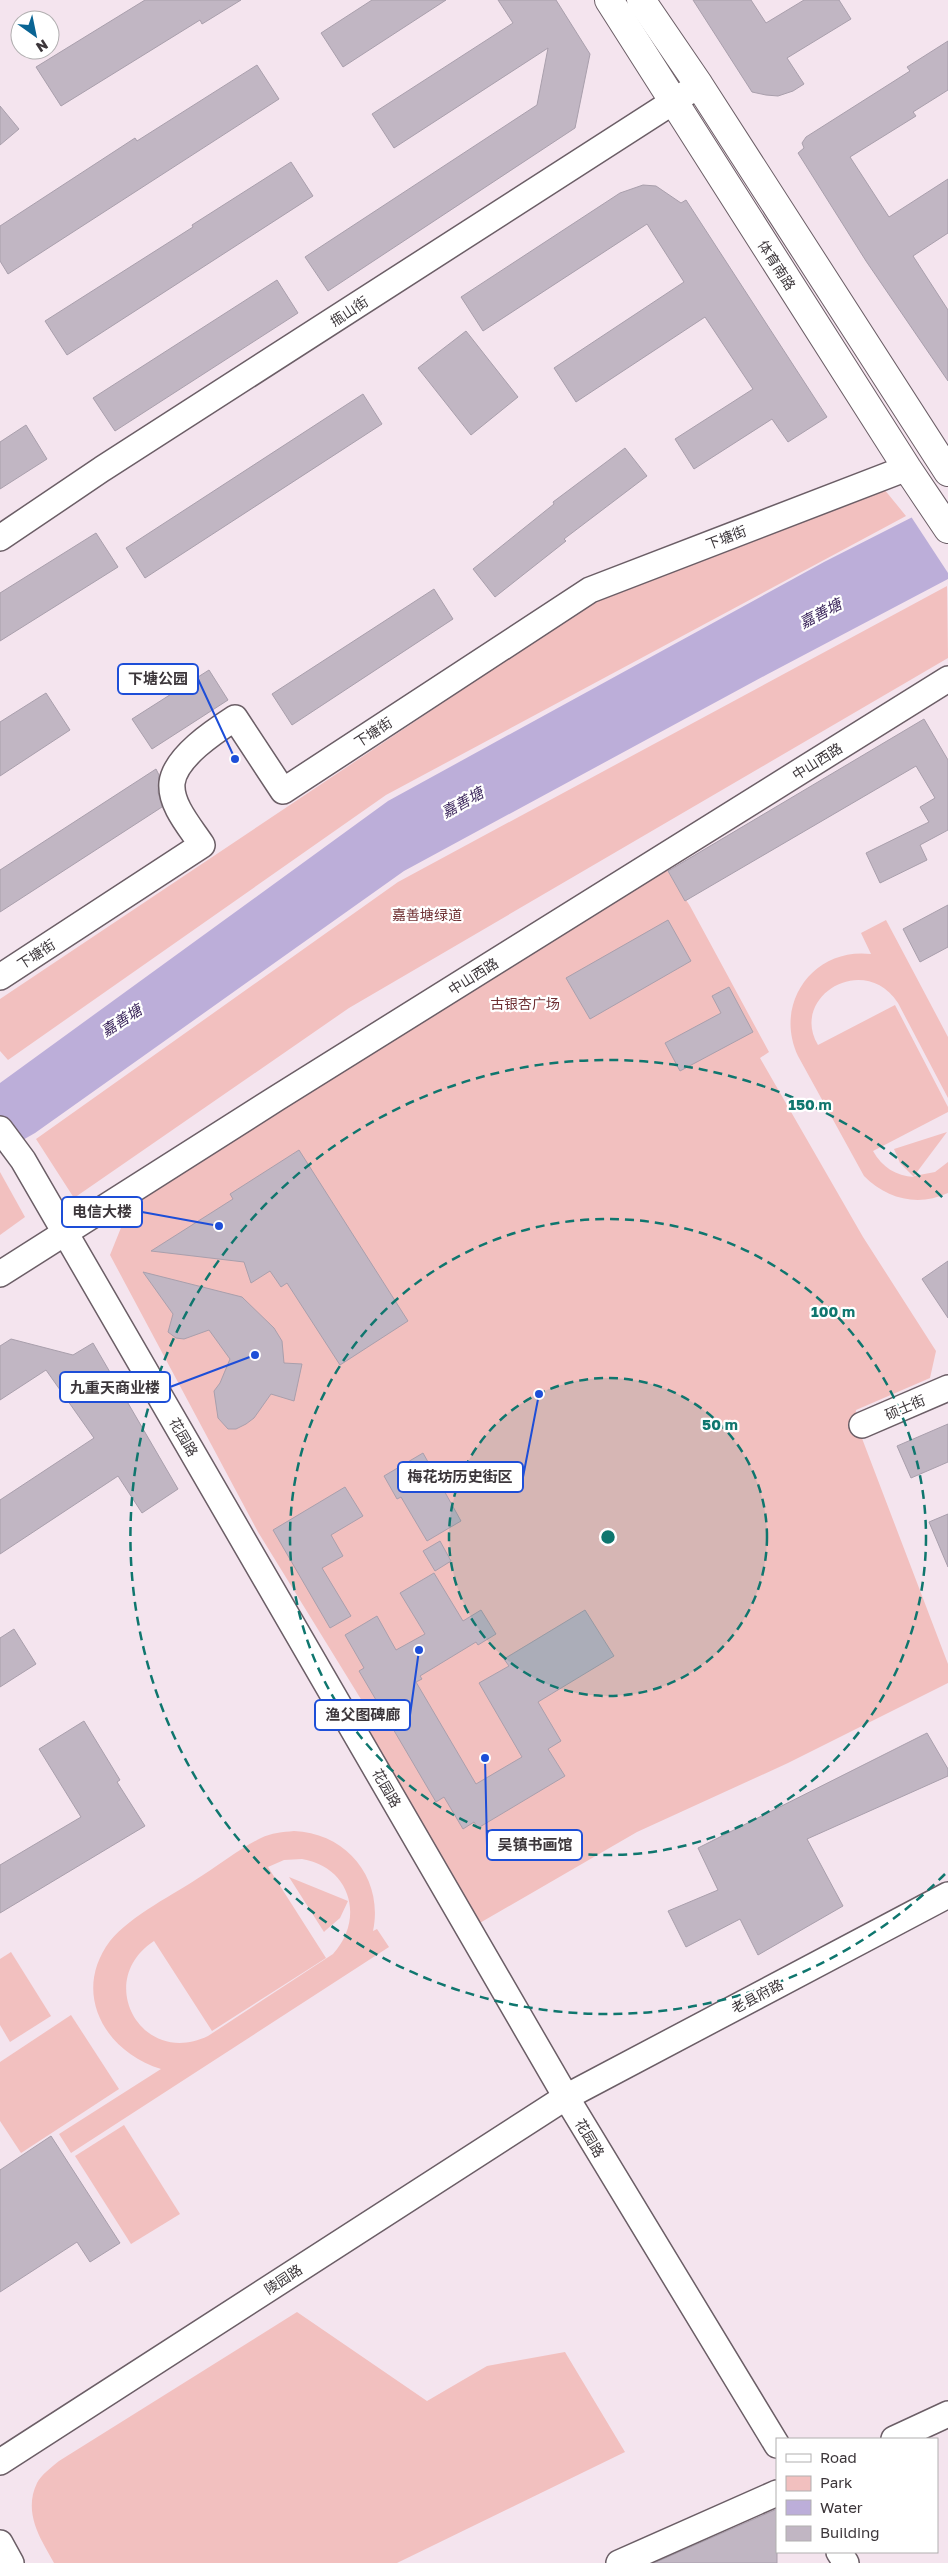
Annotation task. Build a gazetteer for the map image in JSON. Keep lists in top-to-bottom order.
{
  "streets": {
    "main road": ["体育南路"],
    "street": [
      "甁山街",
      "下塘街",
      "中山西路",
      "硕士街",
      "花园路",
      "老县府路",
      "陵园路"
    ]
  },
  "crossings": [
    ["体育南路", "甁山街"],
    ["体育南路", "下塘街"],
    ["中山西路", "花园路"],
    ["花园路", "老县府路"],
    ["花园路", "陵园路"],
    ["老县府路", "陵园路"]
  ],
  "water": ["嘉善塘"],
  "parks": ["嘉善塘绿道", "古银杏广场"],
  "places": [
    "下塘公园",
    "电信大楼",
    "九重天商业楼",
    "梅花坊历史街区",
    "渔父图碑廊",
    "吴镇书画馆"
  ],
  "legend": [
    "Road",
    "Park",
    "Water",
    "Building"
  ],
  "north": "bottom right",
  "rings": ["150 m", "100 m", "50 m"]
}
